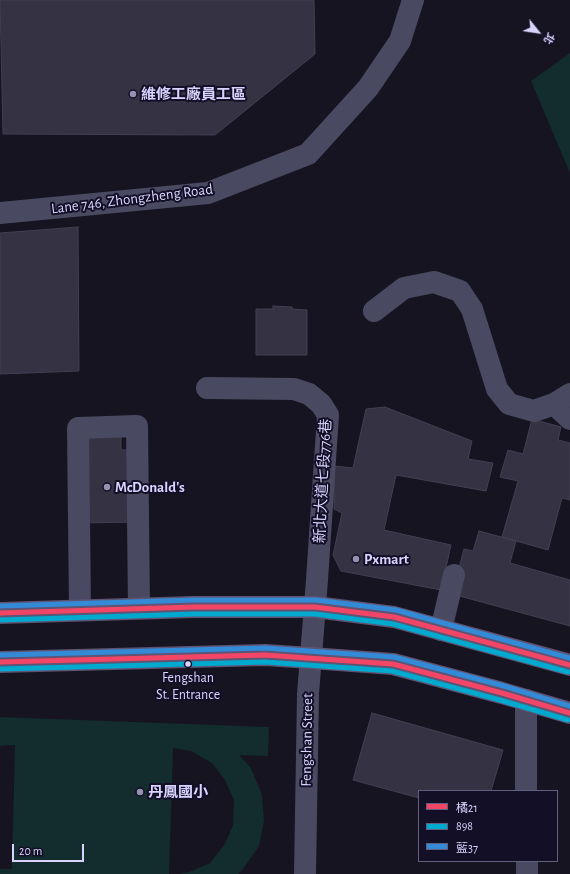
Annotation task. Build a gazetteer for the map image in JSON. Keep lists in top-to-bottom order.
{
  "streets": {
    "street": ["Lane 746, Zhongzheng Road", "新北大道七段776巷", "Fengshan Street"]
  },
  "crossings": [
    ["新北大道七段776巷", "Fengshan Street"]
  ],
  "places": [
    "維修工廠員工區",
    "McDonald's",
    "Pxmart",
    "Fengshan St. Entrance",
    "丹鳳國小"
  ],
  "lines": ["transit line 藍37", "transit line 橘21", "transit line 898"],
  "legend": ["橘21", "898", "藍37"],
  "scale_bar": "20 m",
  "north": "bottom right"
}
